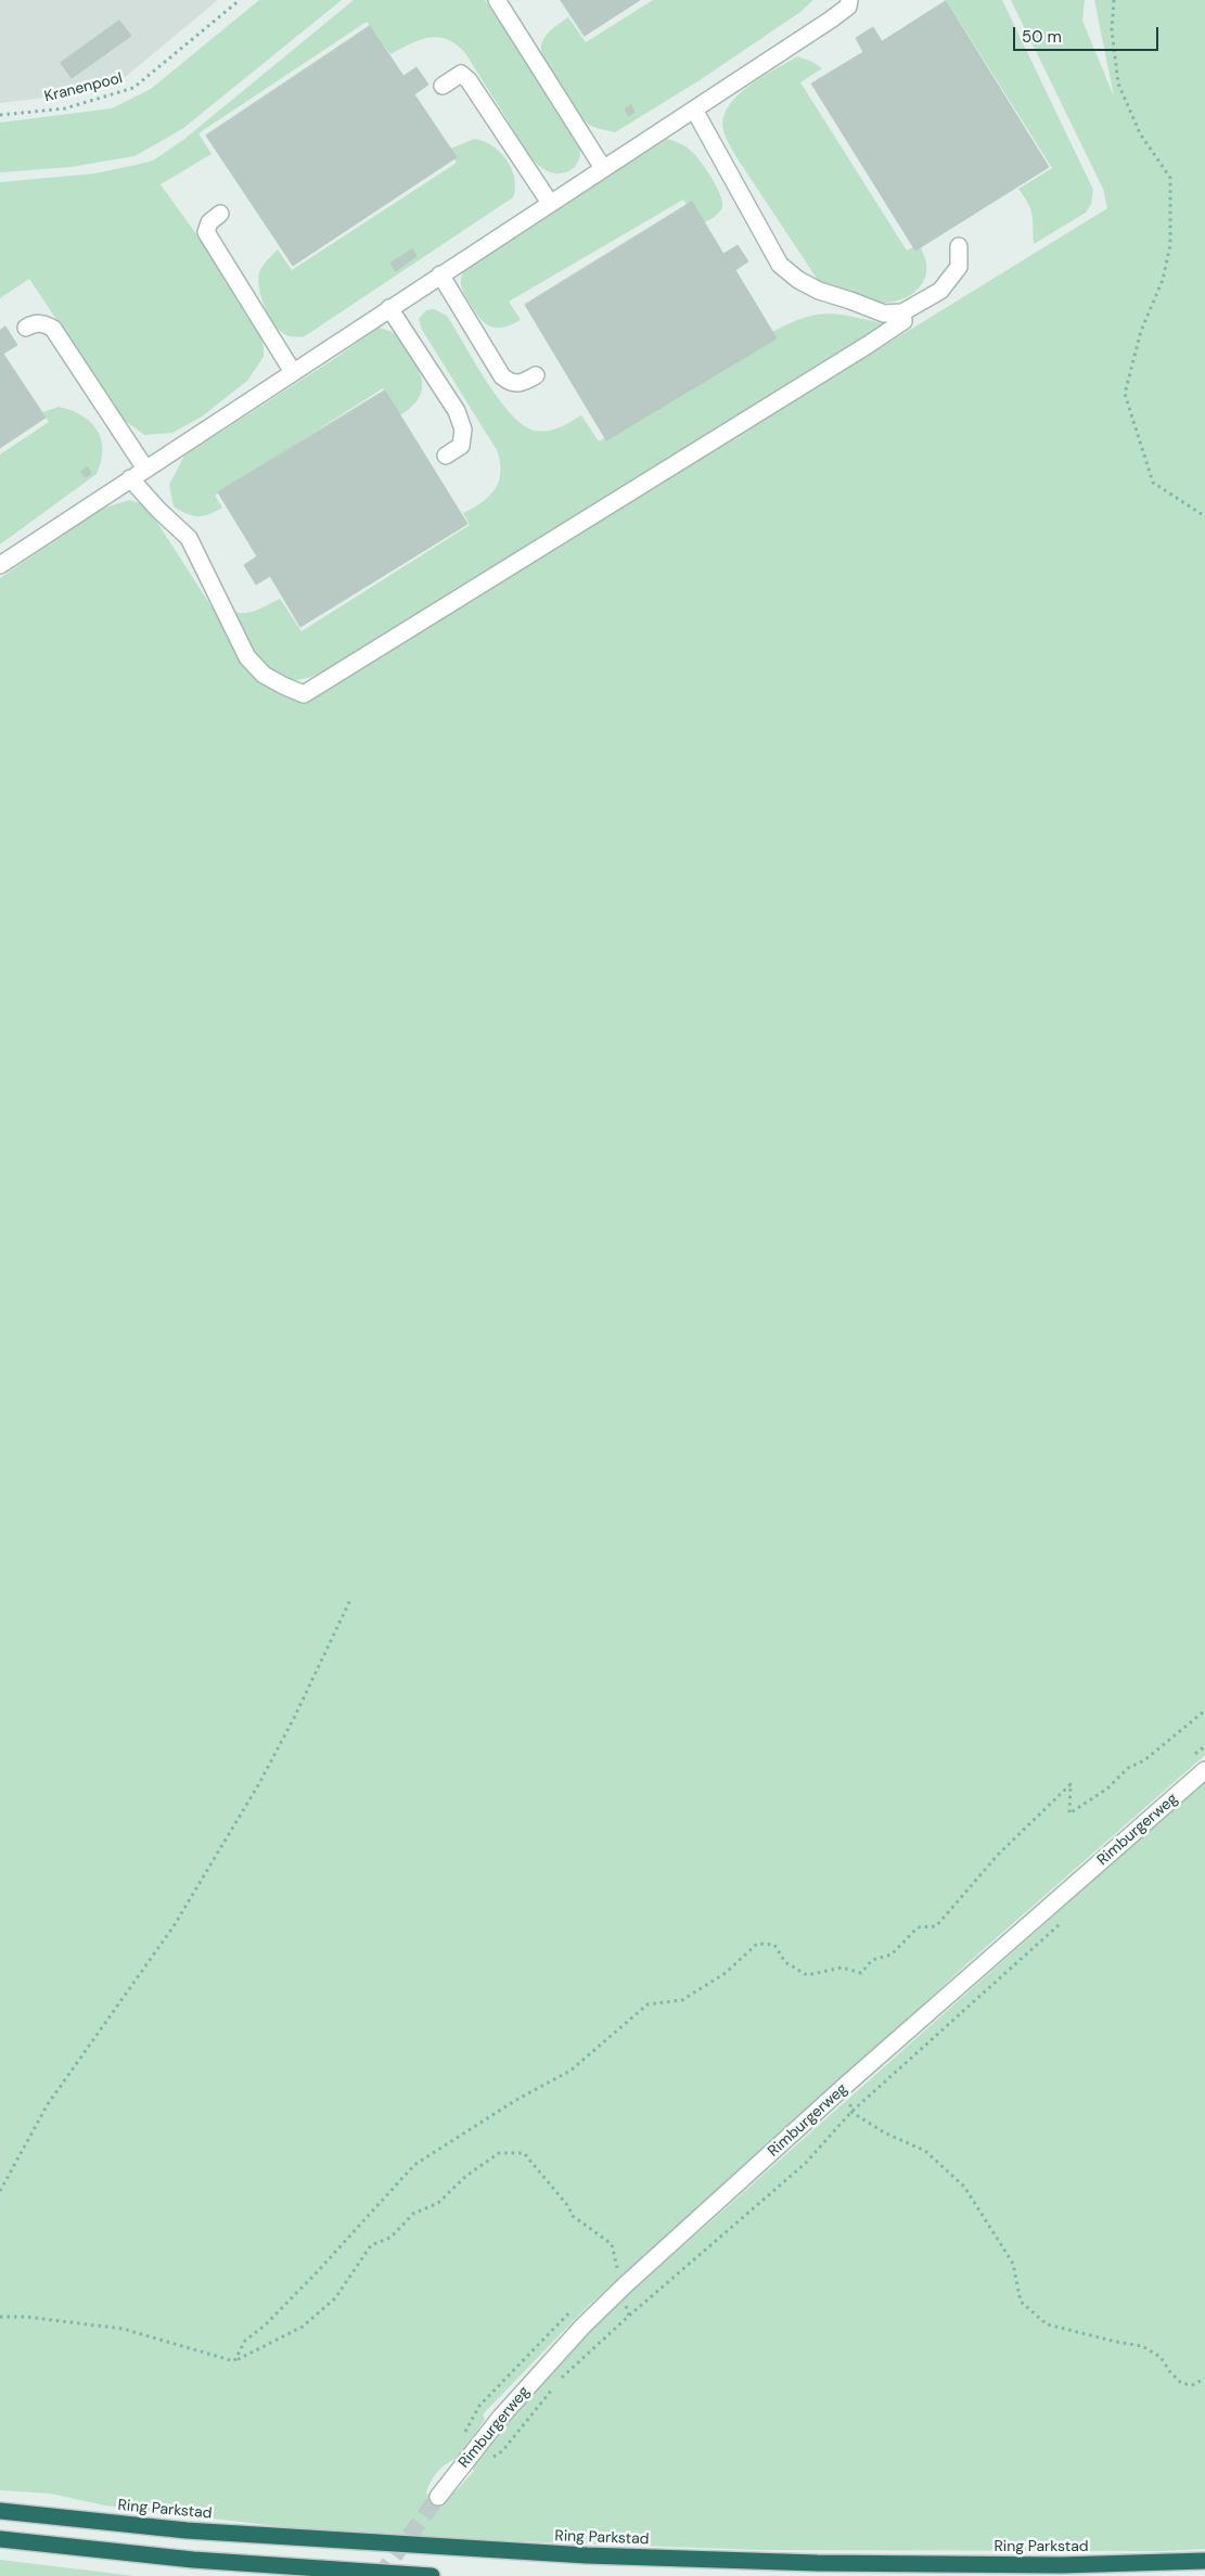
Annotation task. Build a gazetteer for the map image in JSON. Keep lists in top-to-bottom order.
{
  "streets": {
    "highway": ["Ring Parkstad"],
    "street": ["Rimburgerweg"],
    "path": ["Kranenpool"]
  },
  "scale_bar": "50 m"
}
